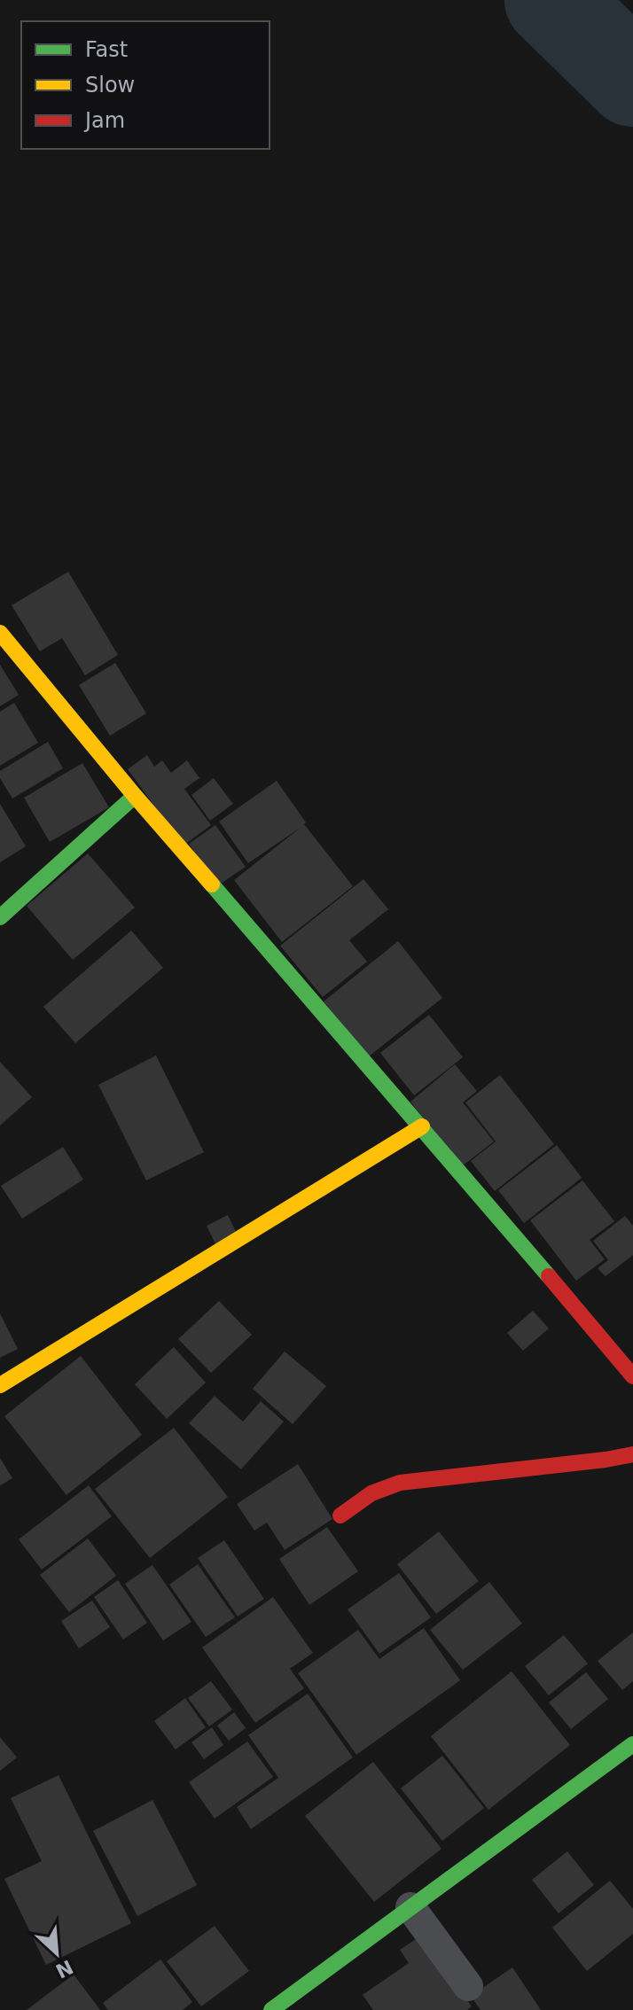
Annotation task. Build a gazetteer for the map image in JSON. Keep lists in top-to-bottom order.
{
  "legend": ["Fast", "Slow", "Jam"],
  "north": "bottom right"
}
